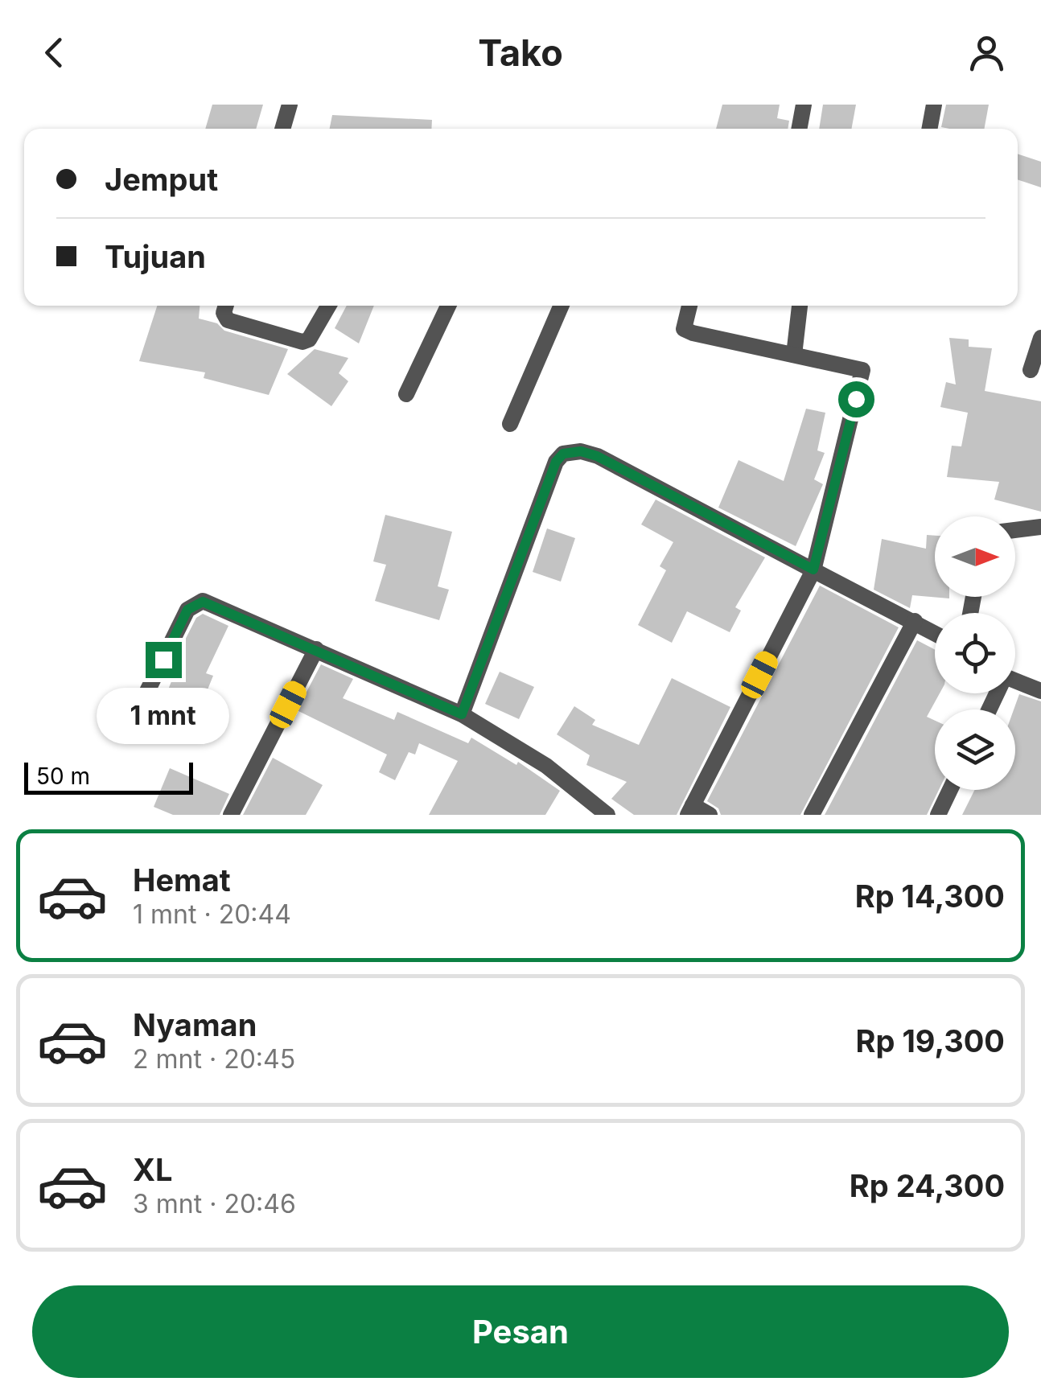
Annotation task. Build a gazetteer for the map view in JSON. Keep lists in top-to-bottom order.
{
  "scale_bar": "50 m",
  "north": "right",
  "page": {
    "header": "Tako",
    "banner": ["Jemput", "Tujuan"],
    "bubble": "1 mnt",
    "scale": "50 m",
    "list": [
      {
        "name": "Hemat",
        "note": "1 mnt · 20:44",
        "value": "Rp 14,300"
      },
      {
        "name": "Nyaman",
        "note": "2 mnt · 20:45",
        "value": "Rp 19,300"
      },
      {
        "name": "XL",
        "note": "3 mnt · 20:46",
        "value": "Rp 24,300"
      }
    ],
    "buttons": "Pesan"
  }
}
